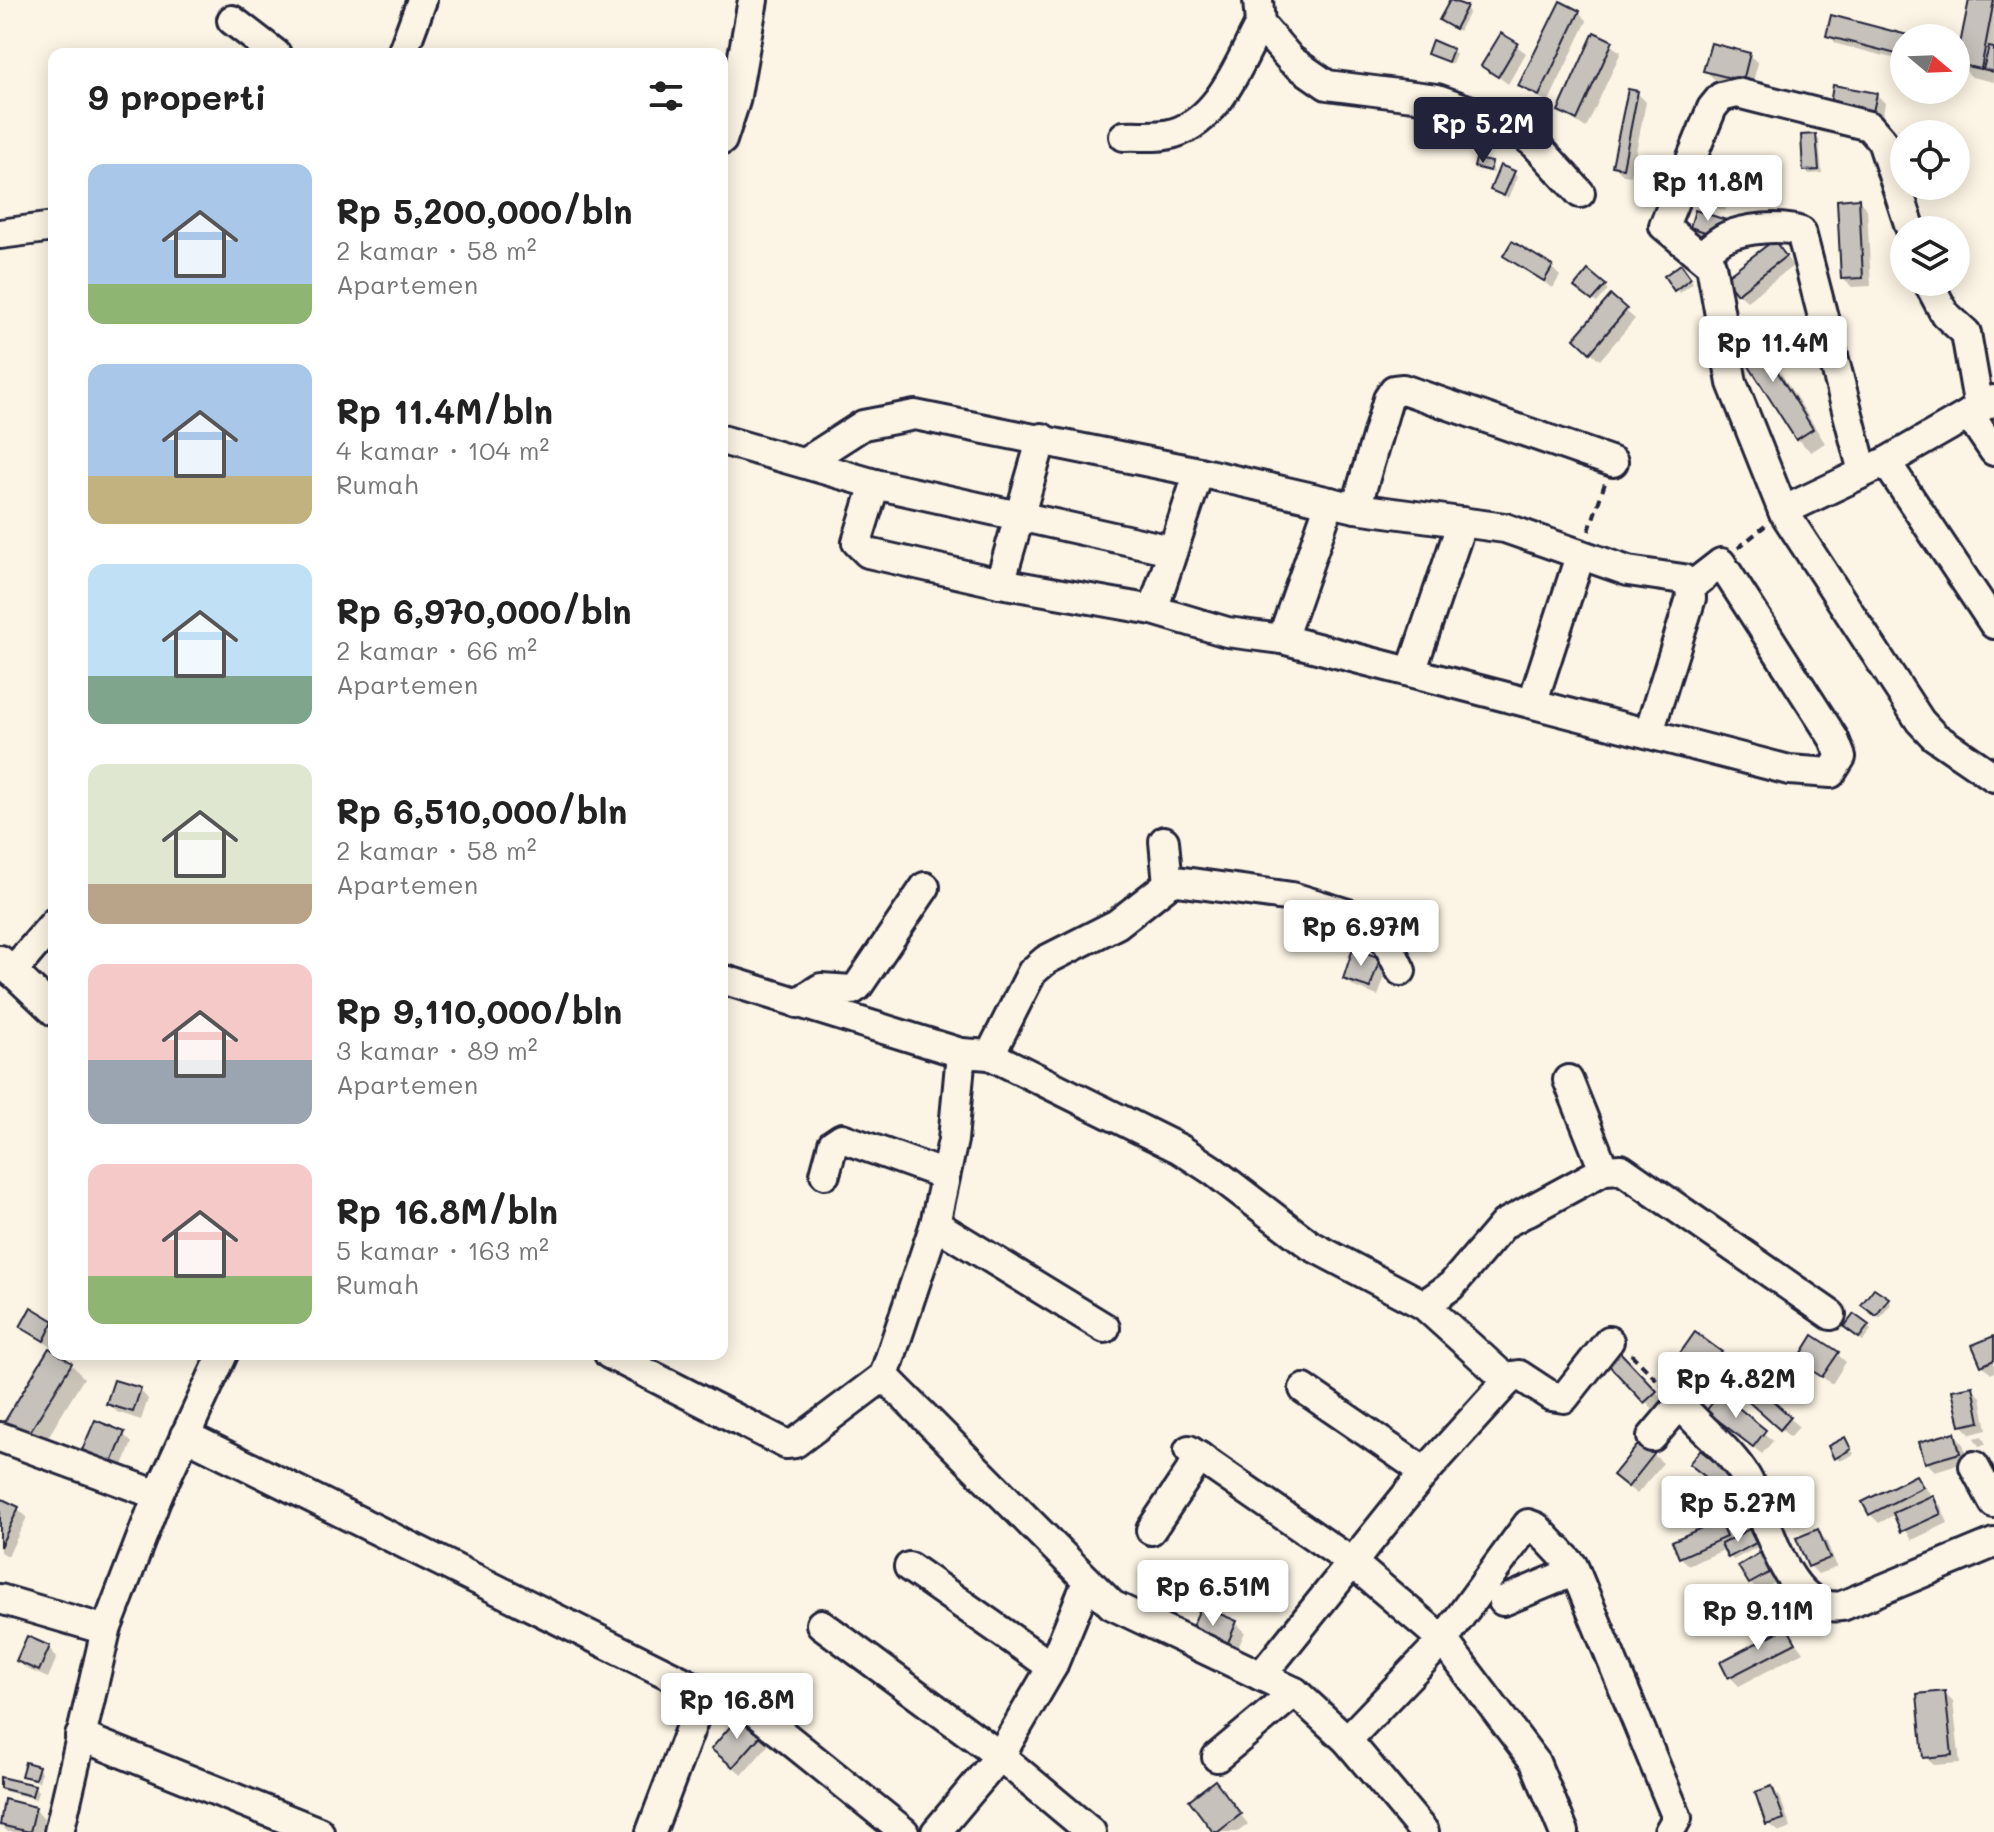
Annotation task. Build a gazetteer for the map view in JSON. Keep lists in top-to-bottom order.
{
  "north": "right",
  "page": {
    "heading": "9 properti",
    "price": [
      "Rp 5.2M",
      "Rp 11.8M",
      "Rp 11.4M",
      "Rp 6.97M",
      "Rp 4.82M",
      "Rp 5.27M",
      "Rp 6.51M",
      "Rp 9.11M",
      "Rp 16.8M"
    ],
    "list": [
      {
        "name": "Rp 5,200,000/bln",
        "note": "2 kamar · 58 m² · Apartemen"
      },
      {
        "name": "Rp 11.4M/bln",
        "note": "4 kamar · 104 m² · Rumah"
      },
      {
        "name": "Rp 6,970,000/bln",
        "note": "2 kamar · 66 m² · Apartemen"
      },
      {
        "name": "Rp 6,510,000/bln",
        "note": "2 kamar · 58 m² · Apartemen"
      },
      {
        "name": "Rp 9,110,000/bln",
        "note": "3 kamar · 89 m² · Apartemen"
      },
      {
        "name": "Rp 16.8M/bln",
        "note": "5 kamar · 163 m² · Rumah"
      }
    ]
  }
}
